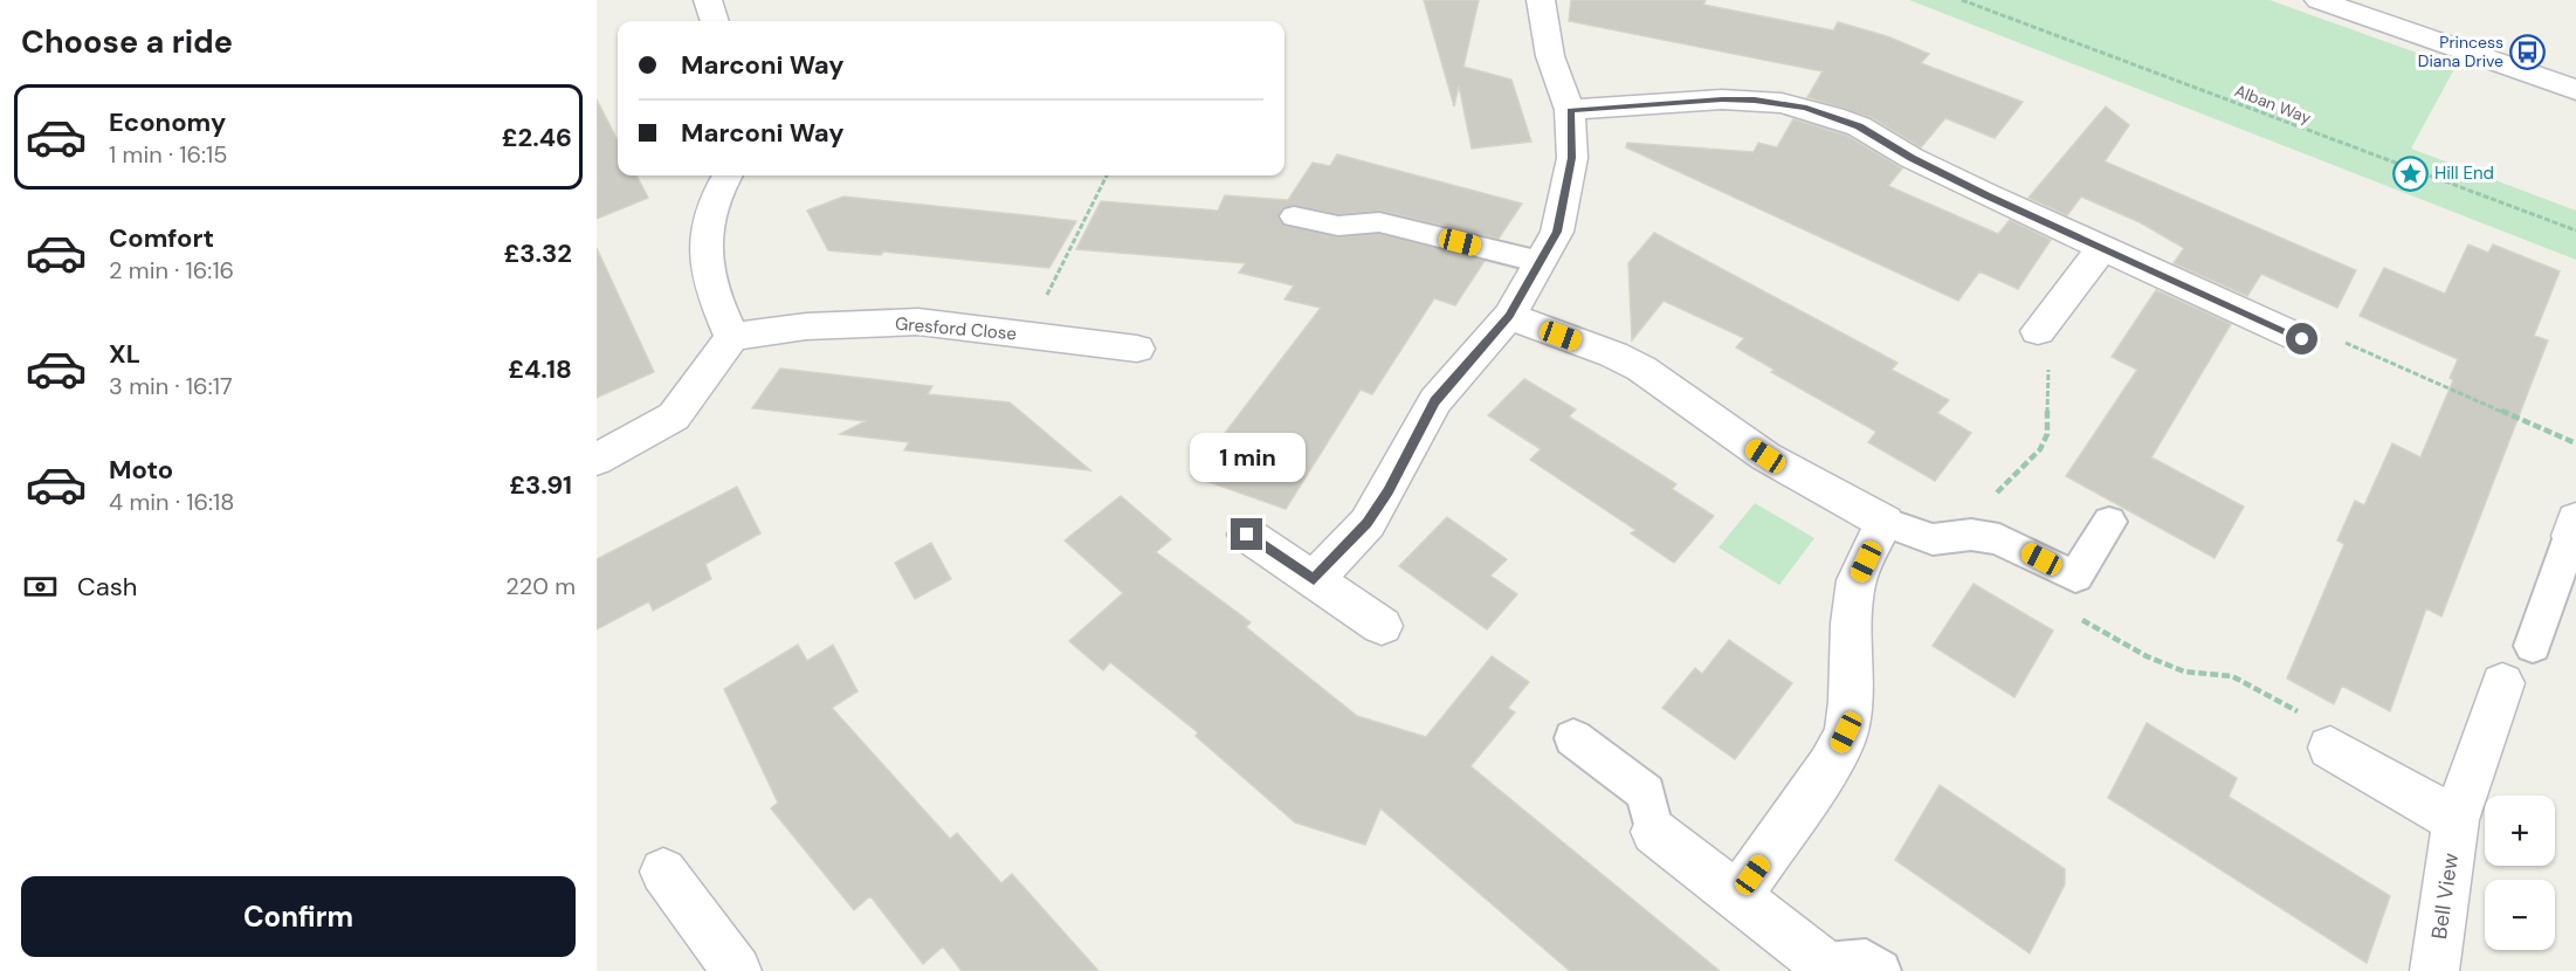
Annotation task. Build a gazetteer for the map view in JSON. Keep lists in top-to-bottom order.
{
  "streets": {
    "street": ["Gresford Close", "Bell View"],
    "path": ["Alban Way"]
  },
  "places": {
    "bus stop": ["Princess Diana Drive"],
    "place": ["Hill End"]
  },
  "page": {
    "heading": "Choose a ride",
    "banner": ["Marconi Way", "Marconi Way"],
    "list": [
      {
        "name": "Economy",
        "note": "1 min · 16:15",
        "value": "£2.46"
      },
      {
        "name": "Comfort",
        "note": "2 min · 16:16",
        "value": "£3.32"
      },
      {
        "name": "XL",
        "note": "3 min · 16:17",
        "value": "£4.18"
      },
      {
        "name": "Moto",
        "note": "4 min · 16:18",
        "value": "£3.91"
      }
    ],
    "bubble": "1 min",
    "pay": ["Cash", "220 m"],
    "map_buttons": ["+", "−"],
    "buttons": "Confirm"
  }
}
